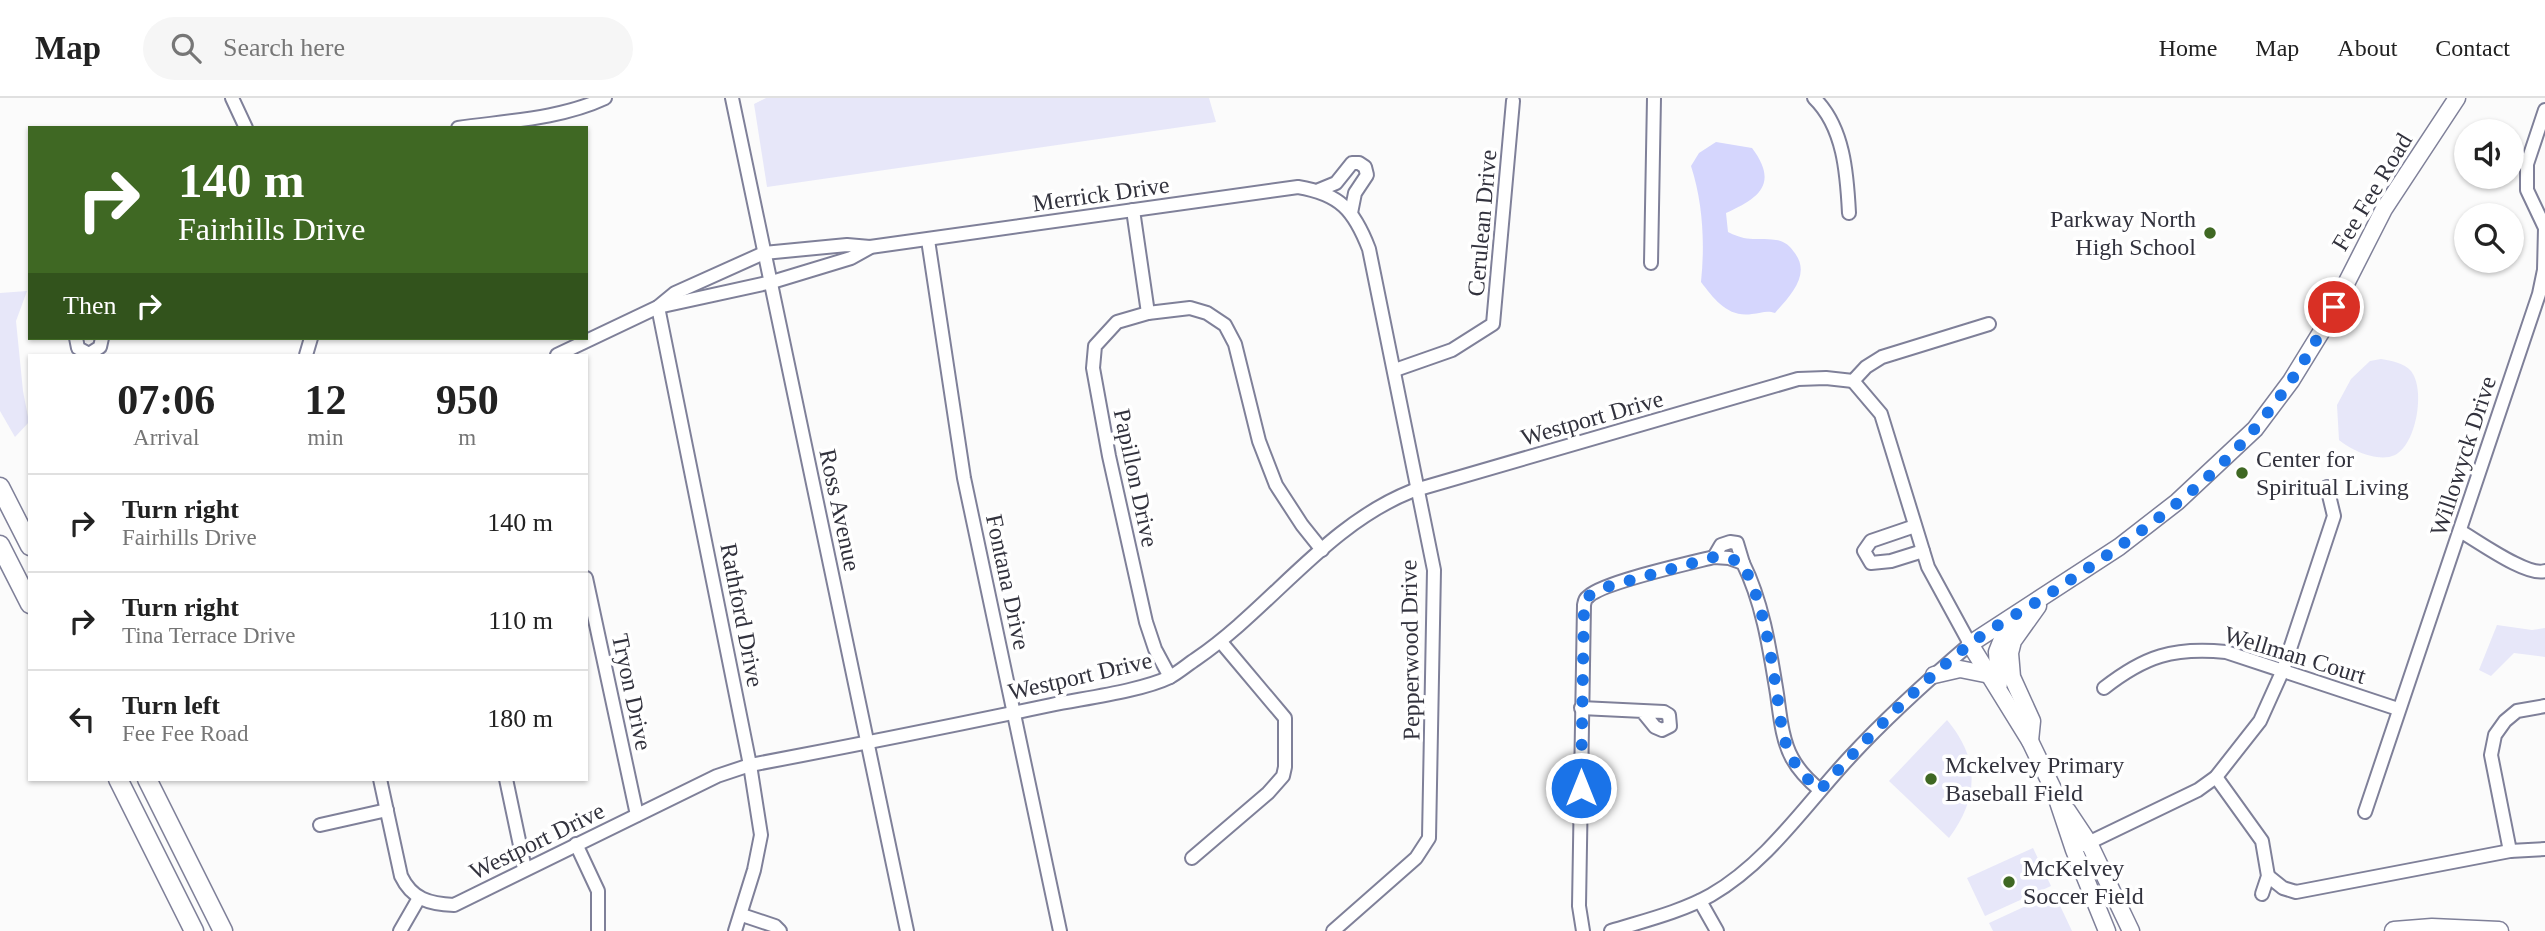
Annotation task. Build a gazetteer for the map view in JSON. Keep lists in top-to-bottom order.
{
  "streets": {
    "main road": ["Fee Fee Road"],
    "street": [
      "Merrick Drive",
      "Cerulean Drive",
      "Westport Drive",
      "Willowyck Drive",
      "Papillon Drive",
      "Ross Avenue",
      "Fontana Drive",
      "Rathford Drive",
      "Pepperwood Drive",
      "Wellman Court",
      "Tryon Drive"
    ]
  },
  "crossings": [
    ["Merrick Drive", "Ross Avenue"],
    ["Merrick Drive", "Fontana Drive"],
    ["Merrick Drive", "Rathford Drive"],
    ["Merrick Drive", "Pepperwood Drive"],
    ["Cerulean Drive", "Pepperwood Drive"],
    ["Westport Drive", "Papillon Drive"],
    ["Westport Drive", "Ross Avenue"],
    ["Westport Drive", "Fontana Drive"],
    ["Westport Drive", "Rathford Drive"],
    ["Westport Drive", "Pepperwood Drive"],
    ["Westport Drive", "Tryon Drive"],
    ["Willowyck Drive", "Wellman Court"]
  ],
  "places": [
    "Parkway North High School",
    "Center for Spiritual Living",
    "Mckelvey Primary Baseball Field",
    "McKelvey Soccer Field"
  ],
  "page": {
    "header": "Map",
    "search": "Search here",
    "nav": [
      "Home",
      "Map",
      "About",
      "Contact"
    ],
    "turn": ["140 m", "Fairhills Drive"],
    "then": "Then",
    "eta": [
      "07:06",
      "Arrival",
      "12",
      "min",
      "950",
      "m"
    ],
    "list": [
      {
        "name": "Turn right",
        "note": "Fairhills Drive",
        "value": "140 m"
      },
      {
        "name": "Turn right",
        "note": "Tina Terrace Drive",
        "value": "110 m"
      },
      {
        "name": "Turn left",
        "note": "Fee Fee Road",
        "value": "180 m"
      }
    ]
  }
}
